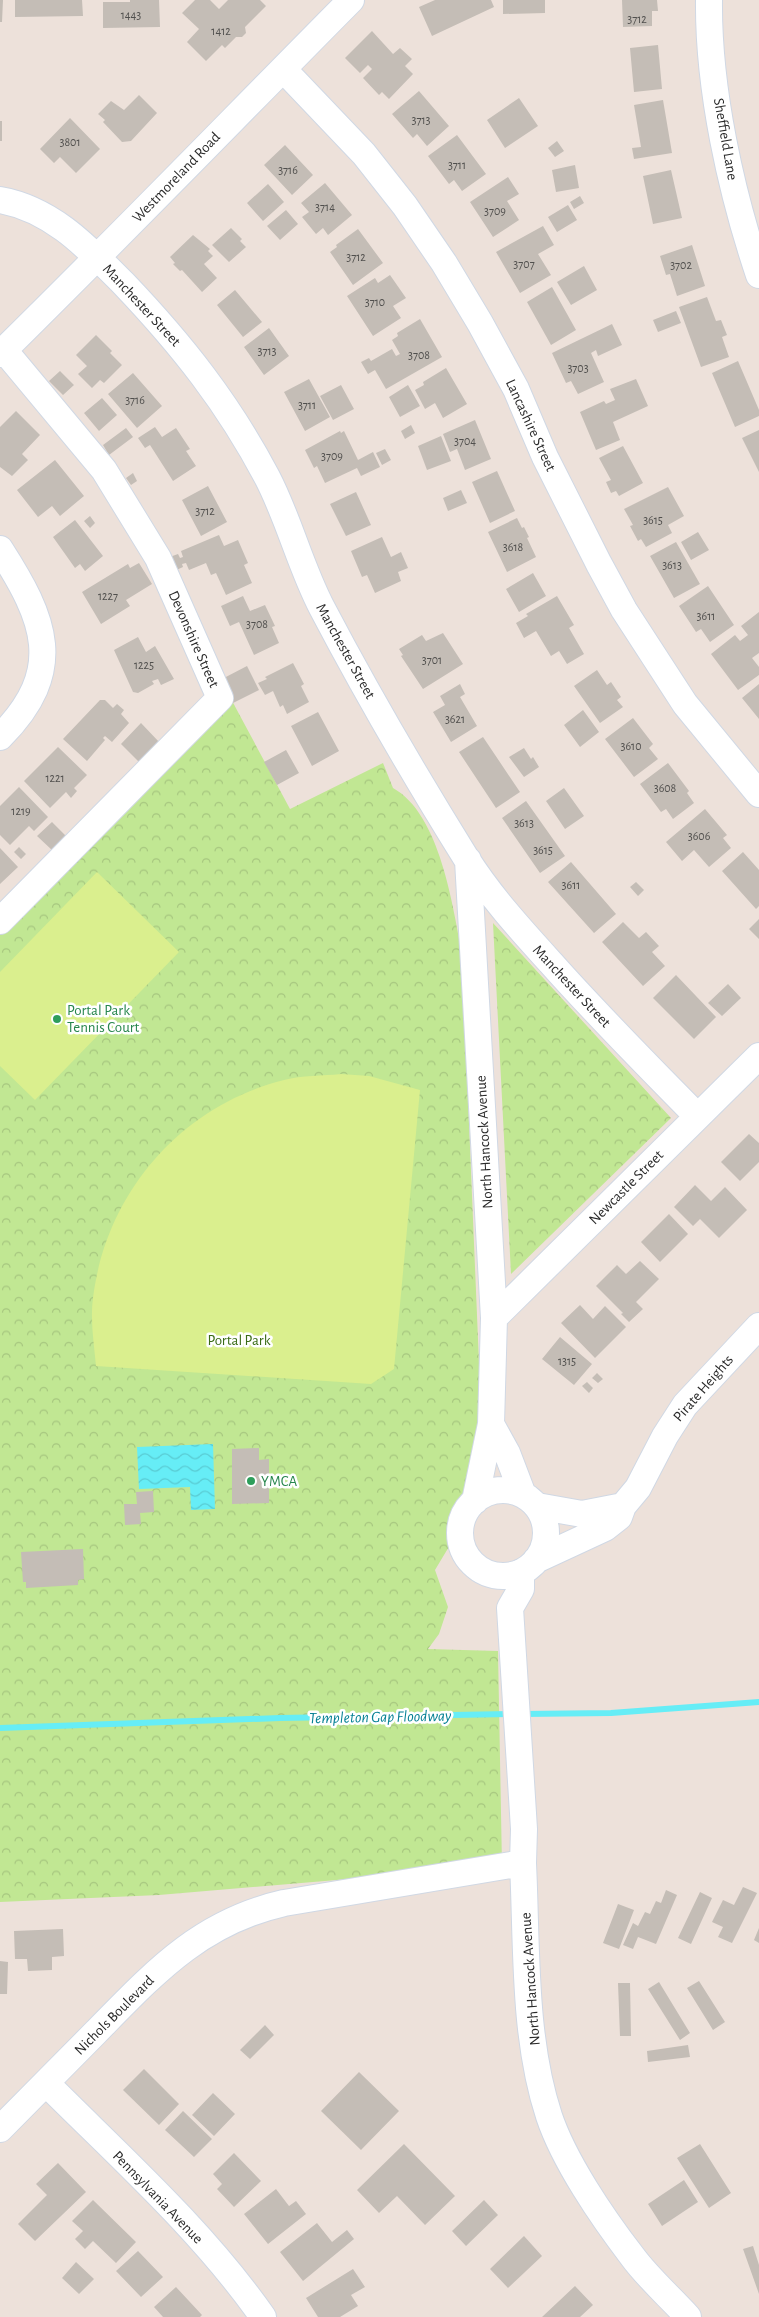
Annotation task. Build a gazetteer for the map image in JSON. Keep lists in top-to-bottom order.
{
  "streets": {
    "street": [
      "Sheffield Lane",
      "Westmoreland Road",
      "Manchester Street",
      "Lancashire Street",
      "Devonshire Street",
      "North Hancock Avenue",
      "Newcastle Street",
      "Pirate Heights",
      "Nichols Boulevard",
      "Pennsylvania Avenue"
    ]
  },
  "crossings": [
    ["Westmoreland Road", "Manchester Street"],
    ["Westmoreland Road", "Lancashire Street"],
    ["Westmoreland Road", "Devonshire Street"],
    ["Manchester Street", "North Hancock Avenue"],
    ["Manchester Street", "Newcastle Street"],
    ["North Hancock Avenue", "Newcastle Street"],
    ["North Hancock Avenue", "Pirate Heights"],
    ["North Hancock Avenue", "Nichols Boulevard"],
    ["Nichols Boulevard", "Pennsylvania Avenue"]
  ],
  "water": ["Templeton Gap Floodway"],
  "parks": ["Portal Park"],
  "places": ["Portal Park Tennis Court", "YMCA"],
  "house_numbers": [
    "1443",
    "3712",
    "1412",
    "3713",
    "3801",
    "3711",
    "3716",
    "3714",
    "3709",
    "3712",
    "3707",
    "3702",
    "3710",
    "3713",
    "3708",
    "3703",
    "3716",
    "3711",
    "3704",
    "3709",
    "3712",
    "3615",
    "3618",
    "3613",
    "1227",
    "3611",
    "3708",
    "3701",
    "1225",
    "3621",
    "3610",
    "1221",
    "3608",
    "1219",
    "3613",
    "3606",
    "3615",
    "3611",
    "1315"
  ]
}
